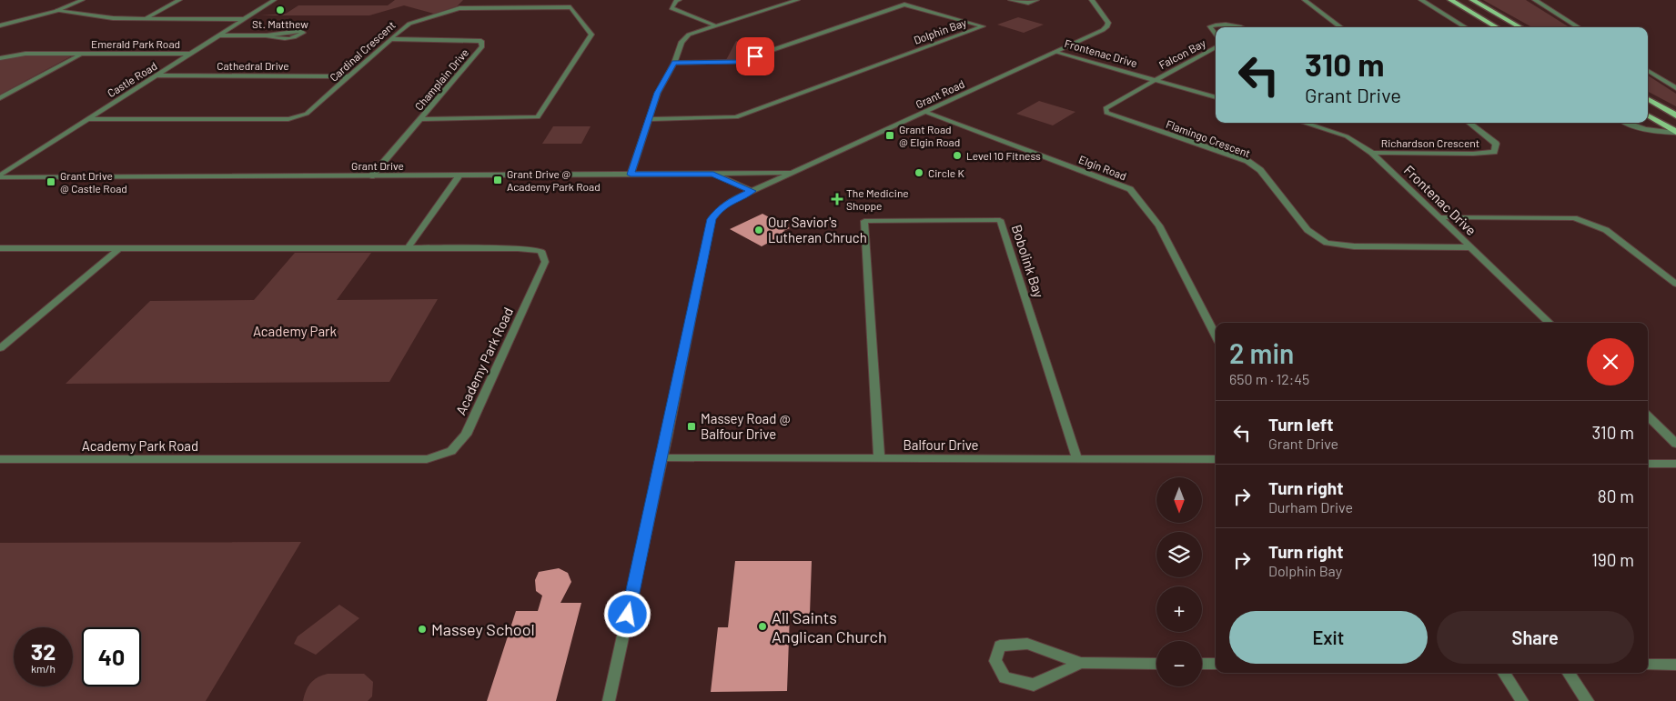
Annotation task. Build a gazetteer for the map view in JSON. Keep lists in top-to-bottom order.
{
  "streets": {
    "street": [
      "Dolphin Bay",
      "Emerald Park Road",
      "Cardinal Crescent",
      "Frontenac Drive",
      "Falcon Bay",
      "Cathedral Drive",
      "Castle Road",
      "Champlain Drive",
      "Grant Road",
      "Flamingo Crescent",
      "Richardson Crescent",
      "Grant Drive",
      "Elgin Road",
      "Bobolink Bay",
      "Academy Park Road",
      "Balfour Drive"
    ]
  },
  "crossings": [
    ["Emerald Park Road", "Castle Road"],
    ["Cardinal Crescent", "Cathedral Drive"],
    ["Cardinal Crescent", "Castle Road"],
    ["Cardinal Crescent", "Champlain Drive"],
    ["Frontenac Drive", "Falcon Bay"],
    ["Frontenac Drive", "Grant Road"],
    ["Frontenac Drive", "Flamingo Crescent"],
    ["Frontenac Drive", "Richardson Crescent"],
    ["Falcon Bay", "Flamingo Crescent"],
    ["Cathedral Drive", "Castle Road"],
    ["Castle Road", "Grant Drive"],
    ["Champlain Drive", "Grant Drive"],
    ["Grant Road", "Grant Drive"],
    ["Grant Road", "Elgin Road"],
    ["Grant Road", "Balfour Drive"],
    ["Bobolink Bay", "Balfour Drive"]
  ],
  "parks": ["Academy Park"],
  "places": {
    "other": [
      "St. Matthew",
      "Level 10 Fitness",
      "Circle K",
      "Our Savior's Lutheran Chruch",
      "All Saints Anglican Church",
      "Massey School"
    ],
    "transit": [
      "Grant Road @ Elgin Road",
      "Grant Drive @ Academy Park Road",
      "Grant Drive @ Castle Road",
      "Massey Road @ Balfour Drive"
    ],
    "health": ["The Medicine Shoppe"]
  },
  "north": "bottom",
  "page": {
    "turn": ["310 m", "Grant Drive"],
    "heading": ["2 min", "650 m · 12:45"],
    "list": [
      {
        "name": "Turn left",
        "note": "Grant Drive",
        "value": "310 m"
      },
      {
        "name": "Turn right",
        "note": "Durham Drive",
        "value": "80 m"
      },
      {
        "name": "Turn right",
        "note": "Dolphin Bay",
        "value": "190 m"
      }
    ],
    "map_buttons": ["+", "−"],
    "buttons": ["Exit", "Share"],
    "speed": "32 km/h",
    "limit": "40"
  }
}
